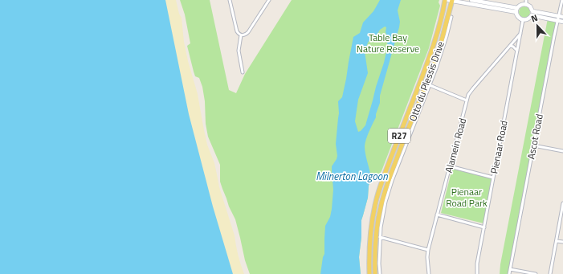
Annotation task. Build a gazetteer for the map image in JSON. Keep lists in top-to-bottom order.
{
  "streets": {
    "main road": ["Otto du Plessis Drive", "R27"],
    "street": ["Ascot Road", "Alamein Road", "Pienaar Road"]
  },
  "crossings": [
    ["Alamein Road", "Pienaar Road"]
  ],
  "water": ["Milnerton Lagoon"],
  "parks": ["Table Bay Nature Reserve", "Pienaar Road Park"],
  "north": "top"
}
